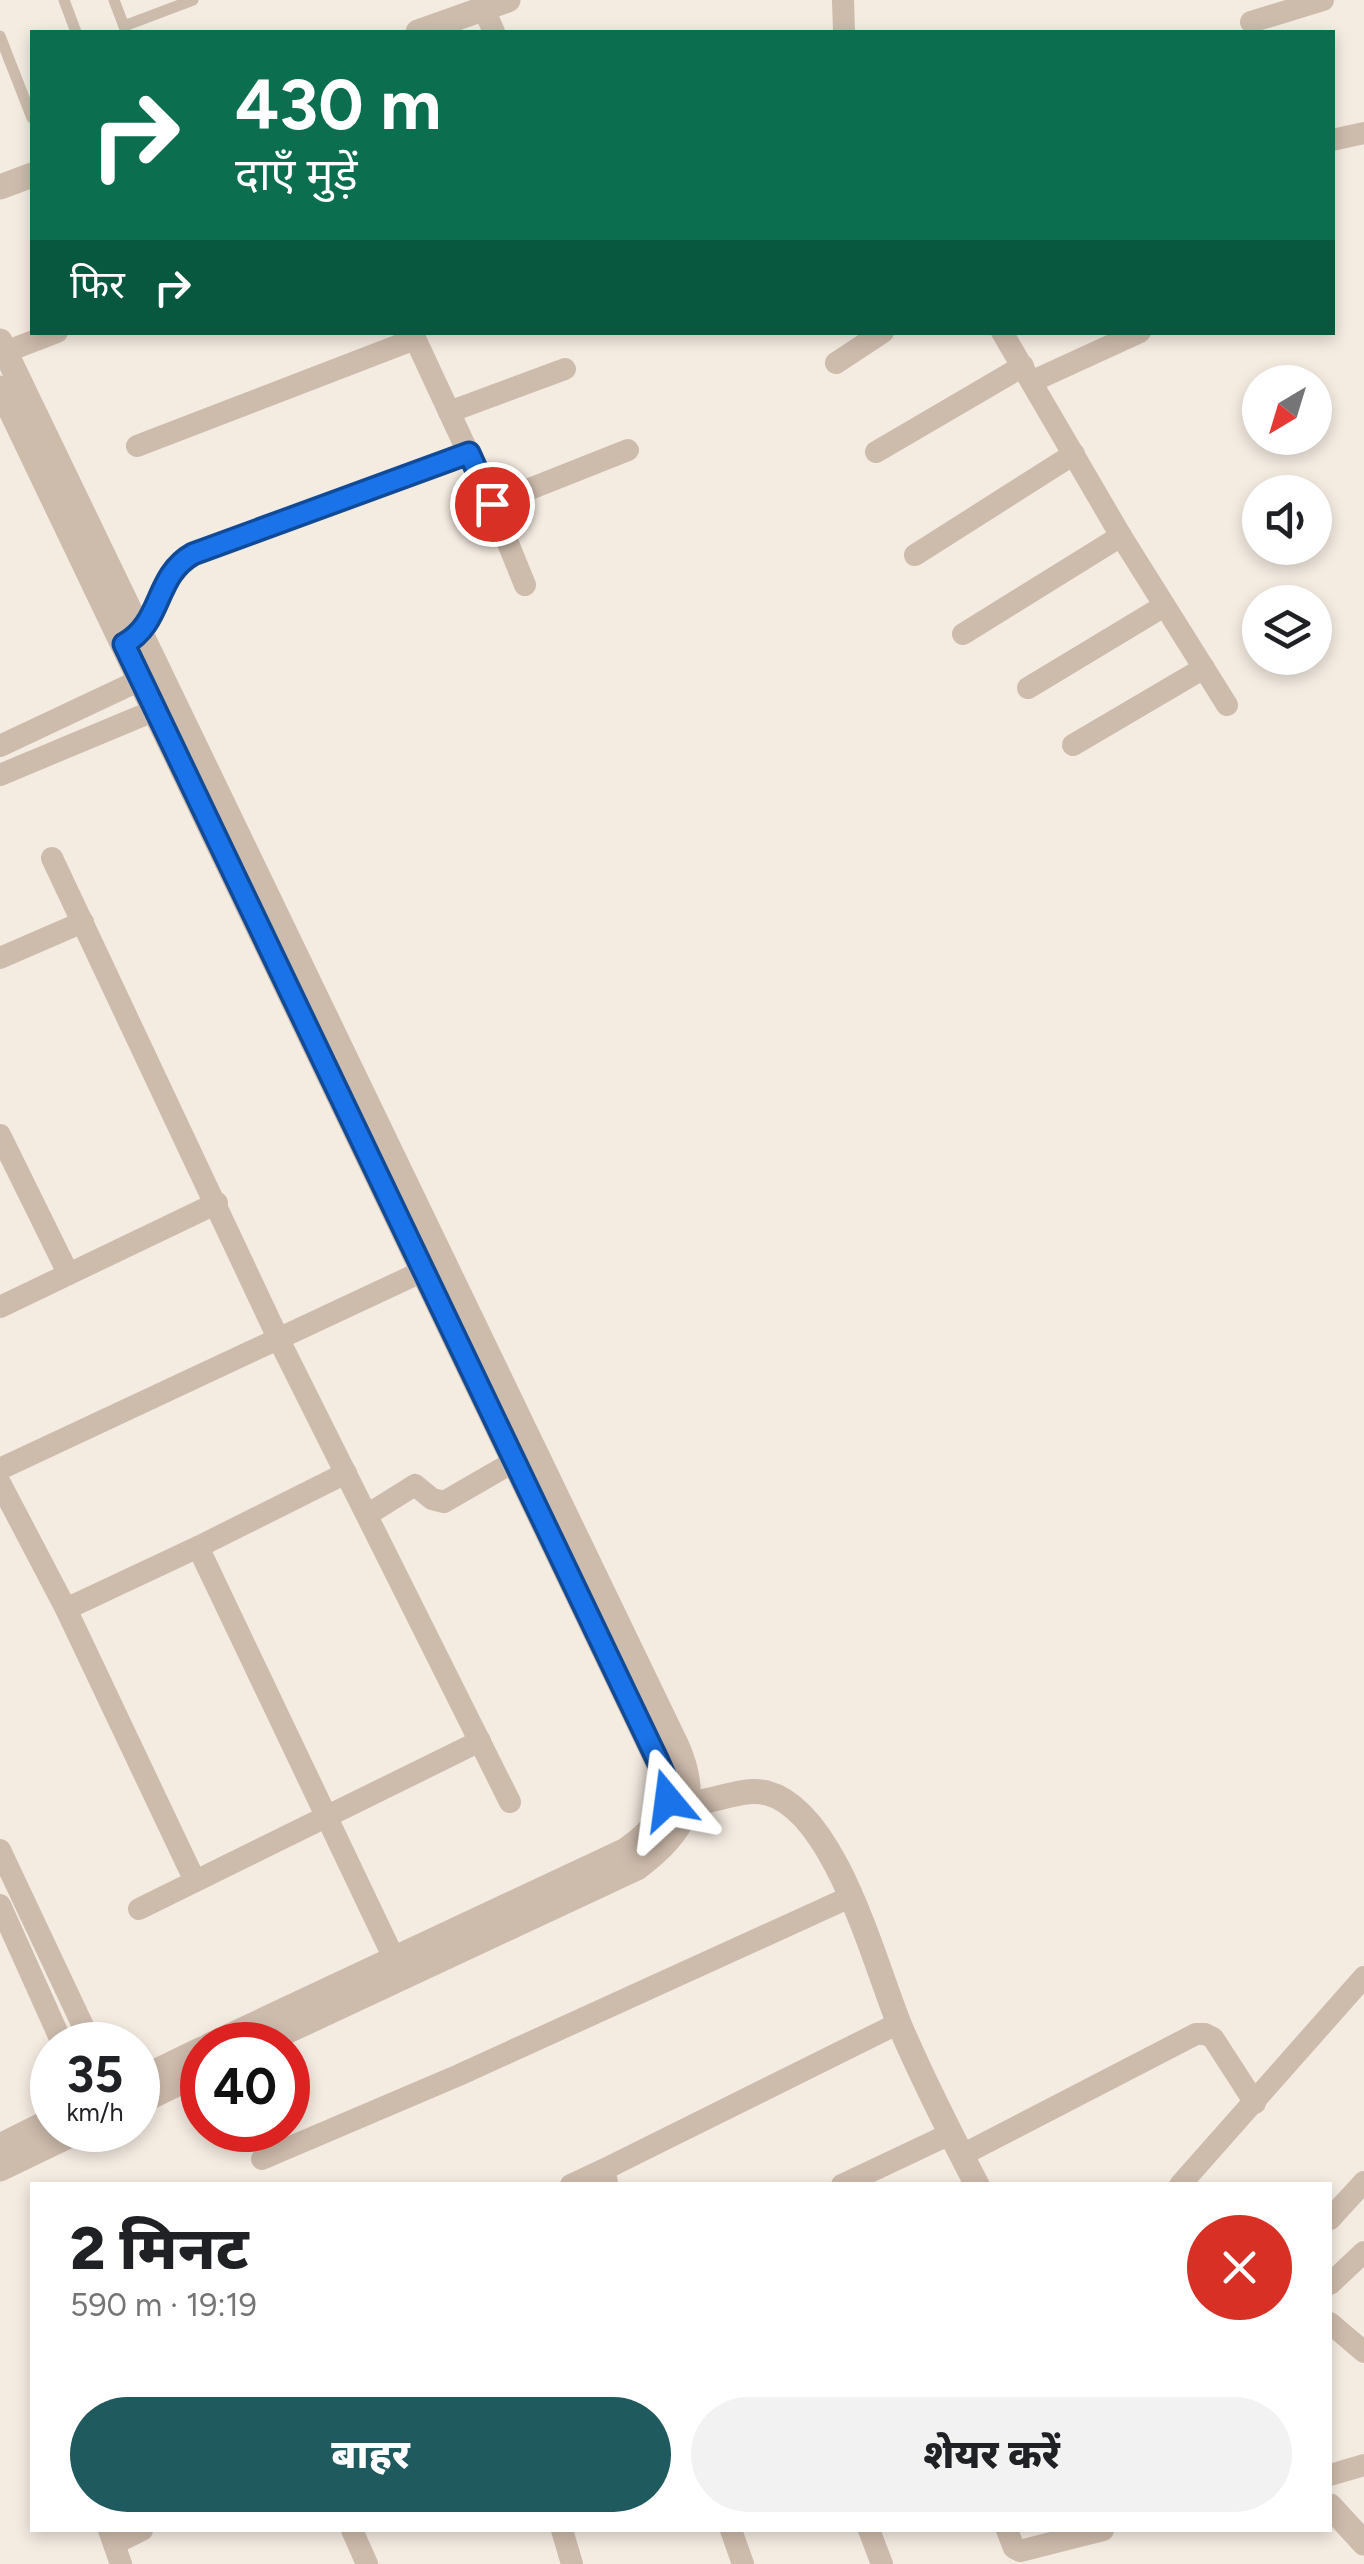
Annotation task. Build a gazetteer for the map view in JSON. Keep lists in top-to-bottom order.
{
  "north": "bottom left",
  "page": {
    "turn": ["430 m", "दाएँ मुड़ें"],
    "then": "फिर",
    "speed": "35 km/h",
    "limit": "40",
    "heading": ["2 मिनट", "590 m · 19:19"],
    "buttons": ["बाहर", "शेयर करें"]
  }
}
